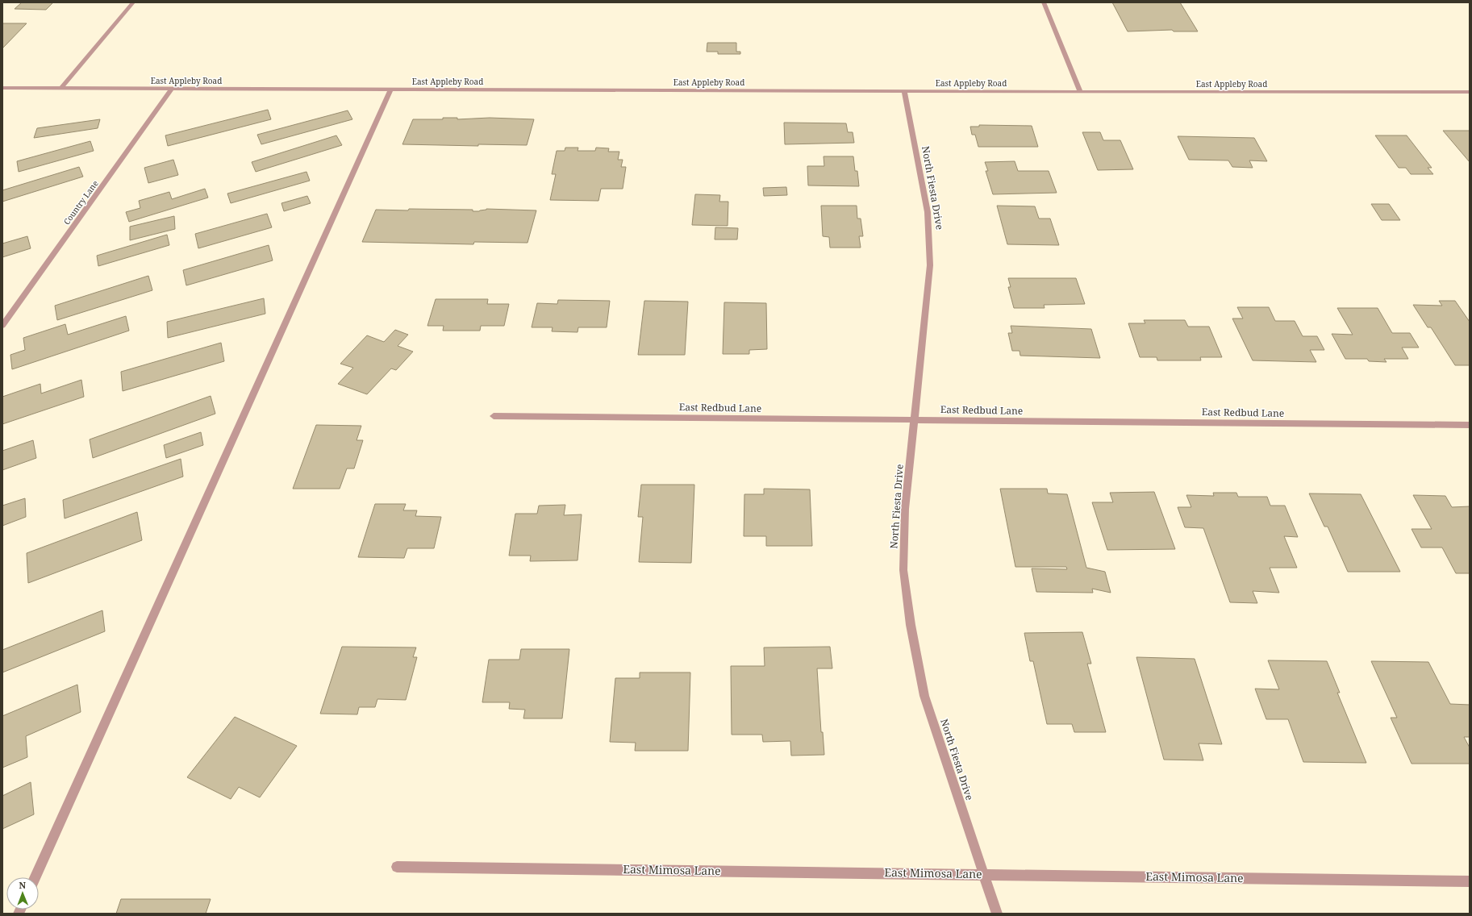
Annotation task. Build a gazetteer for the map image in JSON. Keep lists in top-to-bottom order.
{
  "streets": {
    "street": [
      "East Appleby Road",
      "North Fiesta Drive",
      "Country Lane",
      "East Redbud Lane",
      "East Mimosa Lane"
    ]
  },
  "crossings": [
    ["East Appleby Road", "North Fiesta Drive"],
    ["East Appleby Road", "Country Lane"],
    ["North Fiesta Drive", "East Redbud Lane"],
    ["North Fiesta Drive", "East Mimosa Lane"]
  ],
  "north": "top"
}
